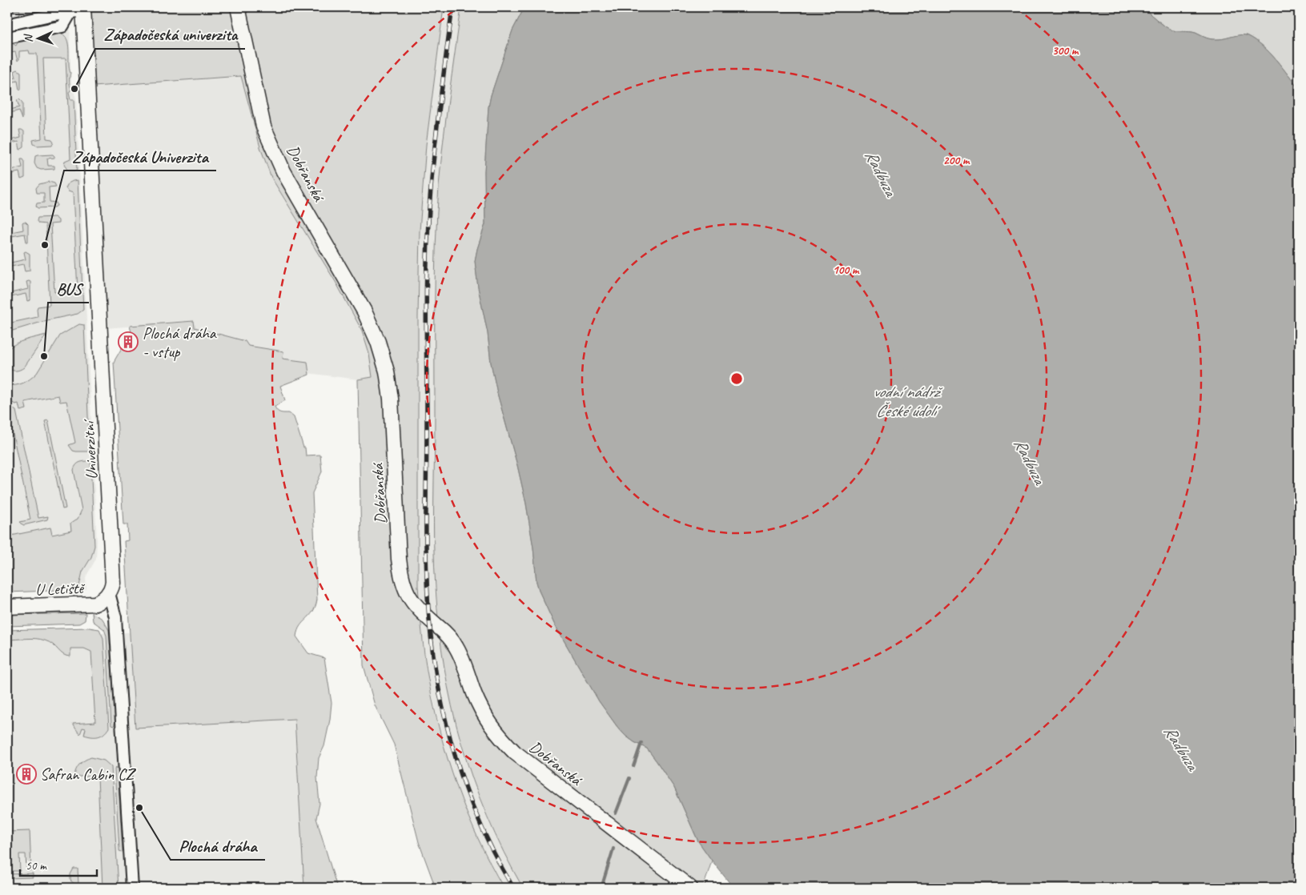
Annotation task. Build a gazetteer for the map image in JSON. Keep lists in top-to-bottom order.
{
  "streets": {
    "street": ["Dobřanská", "Univerzitní", "U Letiště"]
  },
  "crossings": [
    ["Univerzitní", "U Letiště"]
  ],
  "water": ["Radbuza", "vodní nádrž České údolí"],
  "places": {
    "other": [
      "Západočeská univerzita",
      "Západočeská Univerzita",
      "BUS",
      "Plochá dráha"
    ],
    "building": ["Plochá dráha - vstup", "Safran Cabin CZ"]
  },
  "scale_bar": "50 m",
  "north": "left",
  "rings": ["300 m", "200 m", "100 m"]
}
